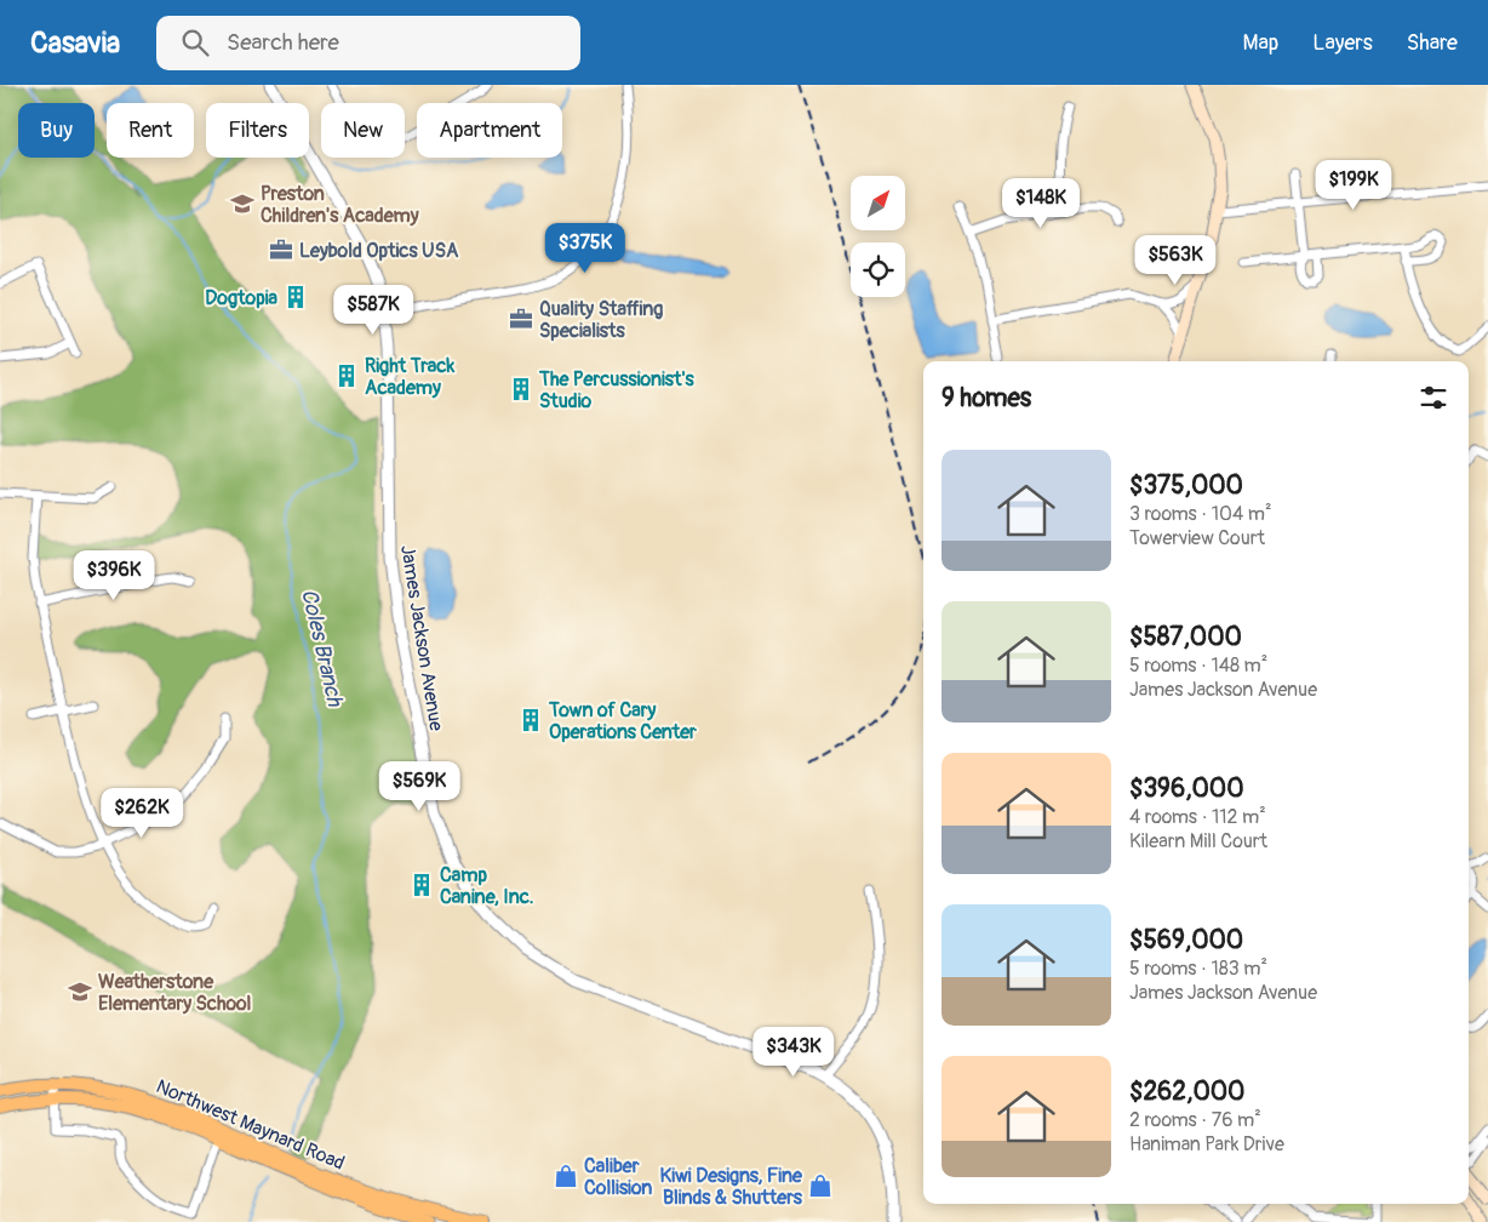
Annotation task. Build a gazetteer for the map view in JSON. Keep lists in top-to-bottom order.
{
  "streets": {
    "main road": ["Northwest Maynard Road"],
    "street": ["James Jackson Avenue"]
  },
  "water": ["Coles Branch"],
  "places": {
    "school or university": ["Preston Children's Academy", "Weatherstone Elementary School"],
    "office": ["Leybold Optics USA", "Quality Staffing Specialists"],
    "building": [
      "Dogtopia",
      "Right Track Academy",
      "The Percussionist's Studio",
      "Town of Cary Operations Center",
      "Camp Canine, Inc."
    ],
    "shop": ["Caliber Collision", "Kiwi Designs, Fine Blinds & Shutters"]
  },
  "north": "top right",
  "page": {
    "header": "Casavia",
    "search": "Search here",
    "nav": ["Map", "Layers", "Share"],
    "chip": [
      "Buy",
      "Rent",
      "Filters",
      "New",
      "Apartment"
    ],
    "price": [
      "$199K",
      "$148K",
      "$375K",
      "$563K",
      "$587K",
      "$396K",
      "$569K",
      "$262K",
      "$343K"
    ],
    "heading": "9 homes",
    "list": [
      {
        "name": "$375,000",
        "note": "3 rooms · 104 m² · Towerview Court"
      },
      {
        "name": "$587,000",
        "note": "5 rooms · 148 m² · James Jackson Avenue"
      },
      {
        "name": "$396,000",
        "note": "4 rooms · 112 m² · Kilearn Mill Court"
      },
      {
        "name": "$569,000",
        "note": "5 rooms · 183 m² · James Jackson Avenue"
      },
      {
        "name": "$262,000",
        "note": "2 rooms · 76 m² · Haniman Park Drive"
      }
    ]
  }
}
